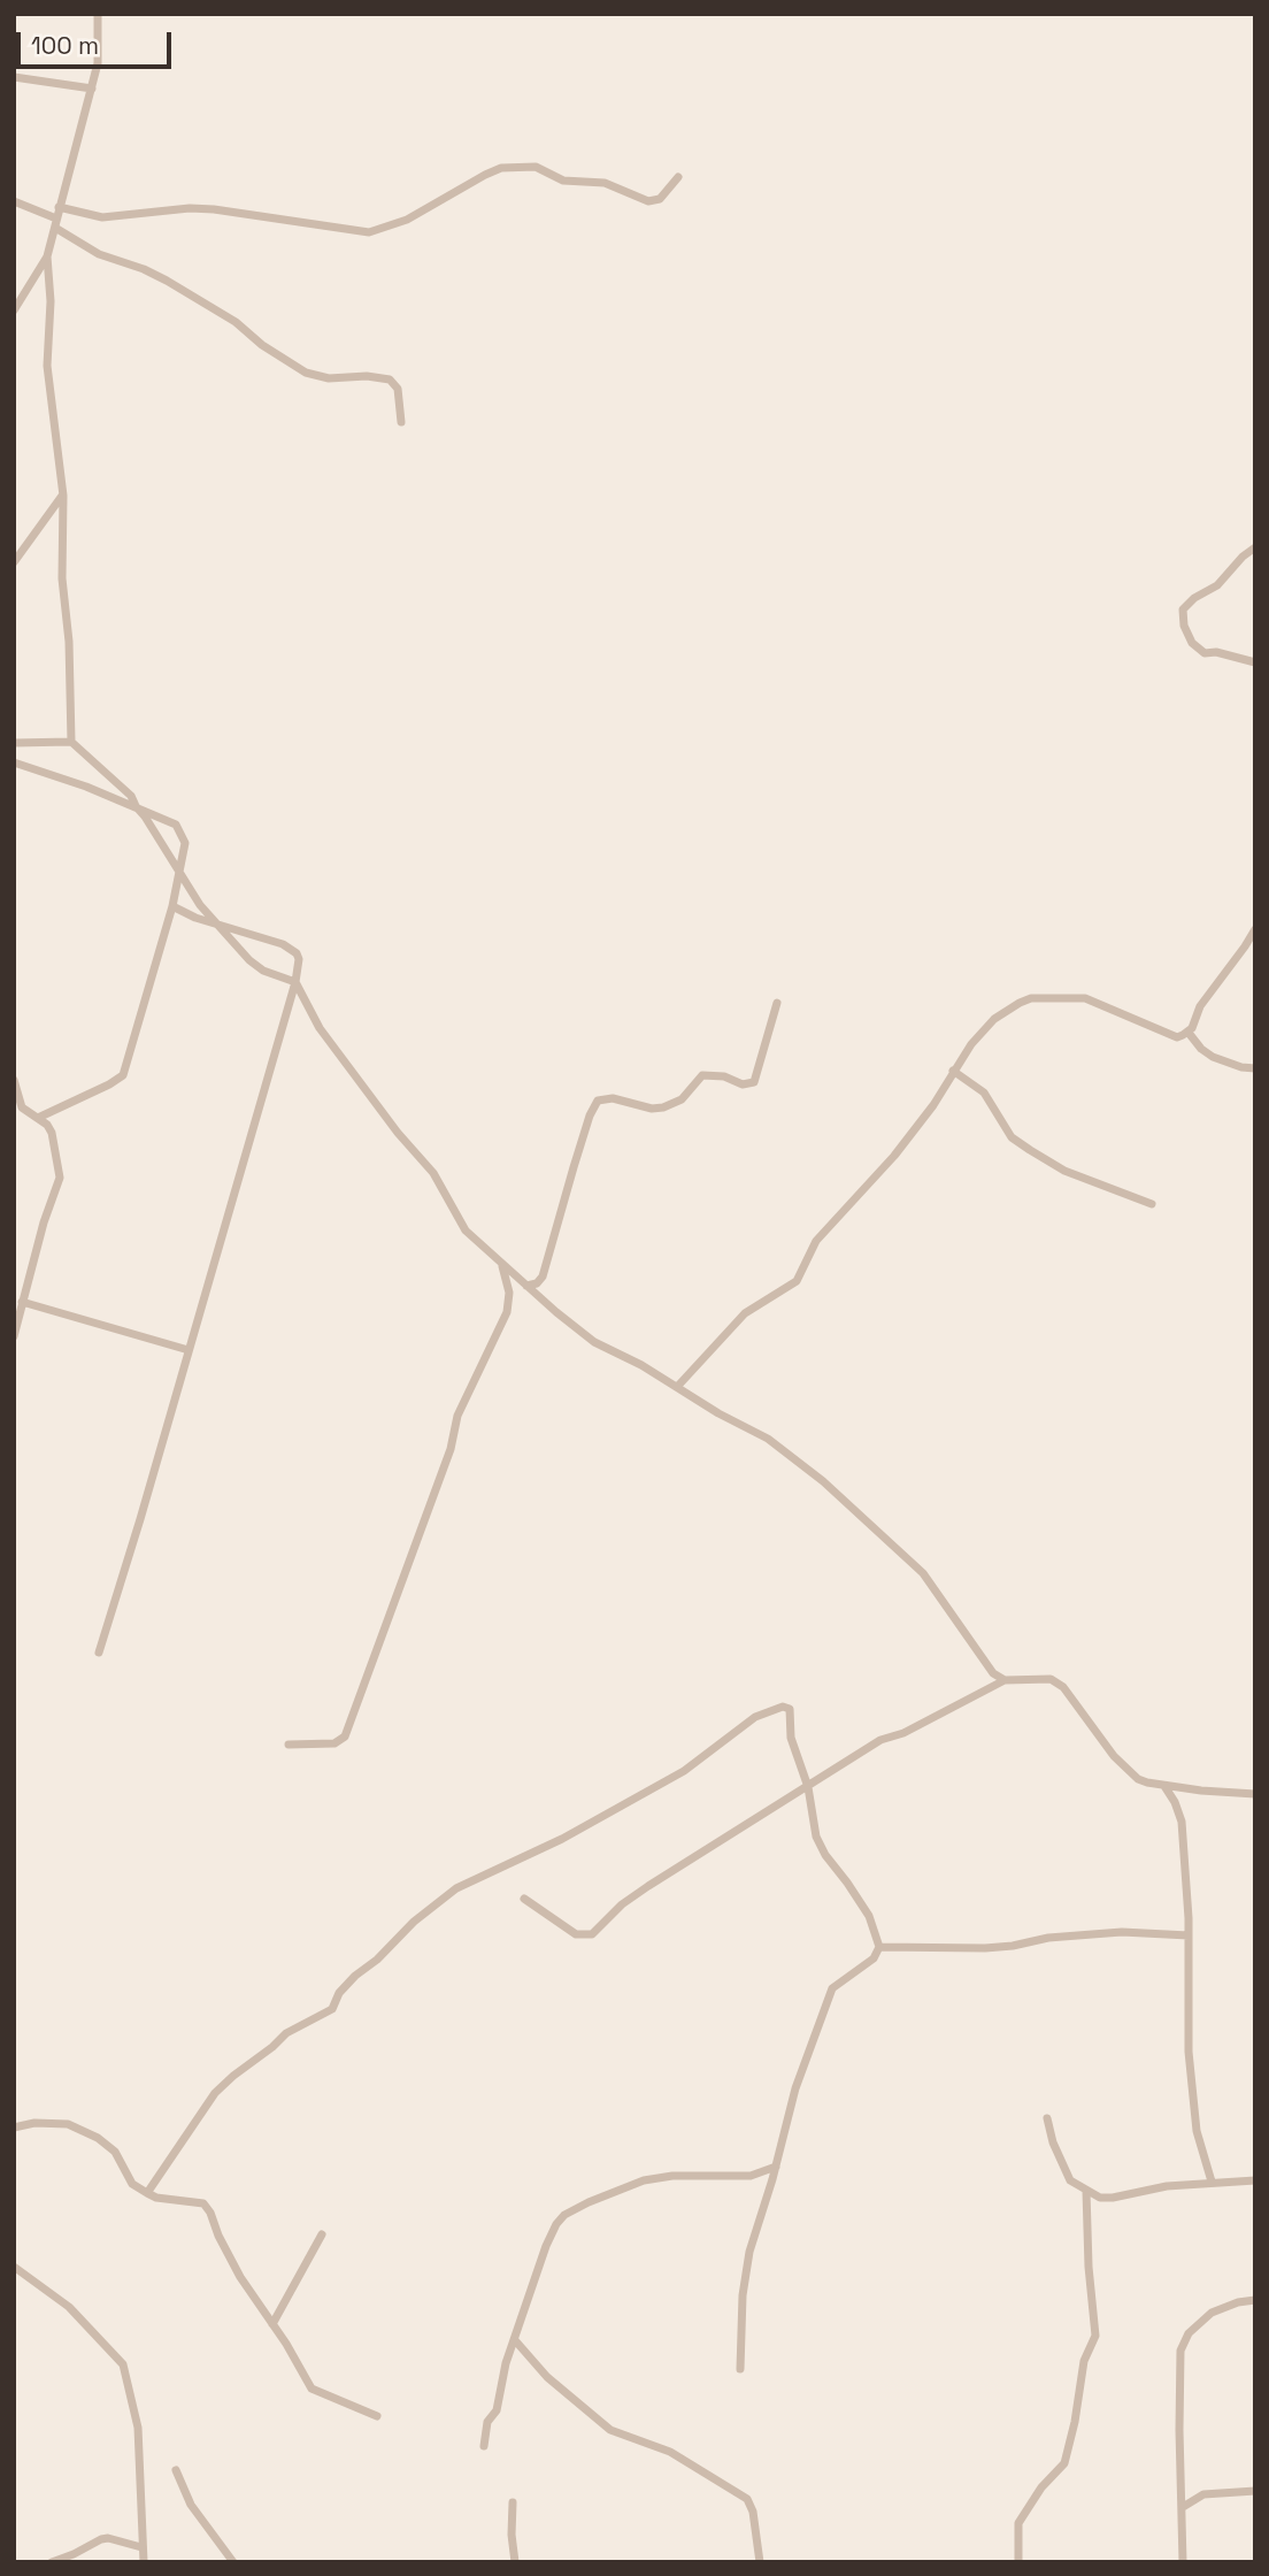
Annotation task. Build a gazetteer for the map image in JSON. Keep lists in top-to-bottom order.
{
  "scale_bar": "100 m"
}
